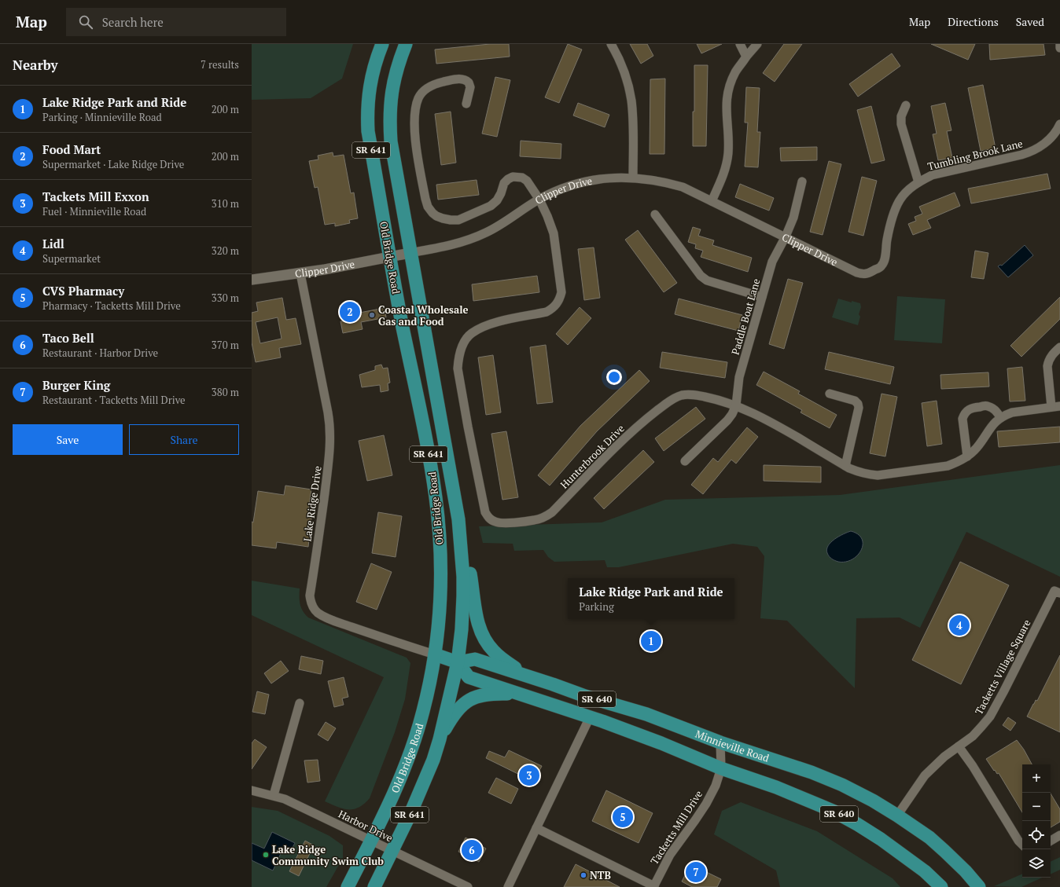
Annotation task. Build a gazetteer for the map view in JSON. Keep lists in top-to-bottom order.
{
  "streets": {
    "main road": [
      "SR 641",
      "Old Bridge Road",
      "SR 640",
      "Minnieville Road"
    ],
    "street": [
      "Tumbling Brook Lane",
      "Clipper Drive",
      "Paddle Boat Lane",
      "Hunterbrook Drive",
      "Lake Ridge Drive",
      "Tacketts Village Square",
      "Harbor Drive",
      "Tacketts Mill Drive"
    ]
  },
  "crossings": [
    ["Tumbling Brook Lane", "Clipper Drive"],
    ["Clipper Drive", "Old Bridge Road"],
    ["Clipper Drive", "Paddle Boat Lane"],
    ["Clipper Drive", "Hunterbrook Drive"],
    ["Clipper Drive", "Lake Ridge Drive"],
    ["Old Bridge Road", "Lake Ridge Drive"],
    ["Old Bridge Road", "SR 640"],
    ["Old Bridge Road", "Minnieville Road"],
    ["Old Bridge Road", "Harbor Drive"],
    ["Paddle Boat Lane", "Hunterbrook Drive"],
    ["Lake Ridge Drive", "SR 640"],
    ["Tacketts Village Square", "Minnieville Road"],
    ["SR 640", "Minnieville Road"],
    ["SR 640", "Tacketts Mill Drive"],
    ["Minnieville Road", "Tacketts Mill Drive"]
  ],
  "places": ["Coastal Wholesale Gas and Food", "Lake Ridge Community Swim Club", "NTB"],
  "page": {
    "header": "Map",
    "search": "Search here",
    "nav": ["Map", "Directions", "Saved"],
    "heading": ["Nearby", "7 results"],
    "list": [
      {
        "mark": "1",
        "name": "Lake Ridge Park and Ride",
        "note": "Parking · Minnieville Road",
        "value": "200 m"
      },
      {
        "mark": "2",
        "name": "Food Mart",
        "note": "Supermarket · Lake Ridge Drive",
        "value": "200 m"
      },
      {
        "mark": "3",
        "name": "Tackets Mill Exxon",
        "note": "Fuel · Minnieville Road",
        "value": "310 m"
      },
      {
        "mark": "4",
        "name": "Lidl",
        "note": "Supermarket",
        "value": "320 m"
      },
      {
        "mark": "5",
        "name": "CVS Pharmacy",
        "note": "Pharmacy · Tacketts Mill Drive",
        "value": "330 m"
      },
      {
        "mark": "6",
        "name": "Taco Bell",
        "note": "Restaurant · Harbor Drive",
        "value": "370 m"
      },
      {
        "mark": "7",
        "name": "Burger King",
        "note": "Restaurant · Tacketts Mill Drive",
        "value": "380 m"
      }
    ],
    "pins": [
      "2",
      "4",
      "1",
      "3",
      "5",
      "6",
      "7"
    ],
    "buttons": ["Save", "Share"],
    "popup": ["Lake Ridge Park and Ride", "Parking"],
    "map_buttons": ["+", "−"]
  }
}
